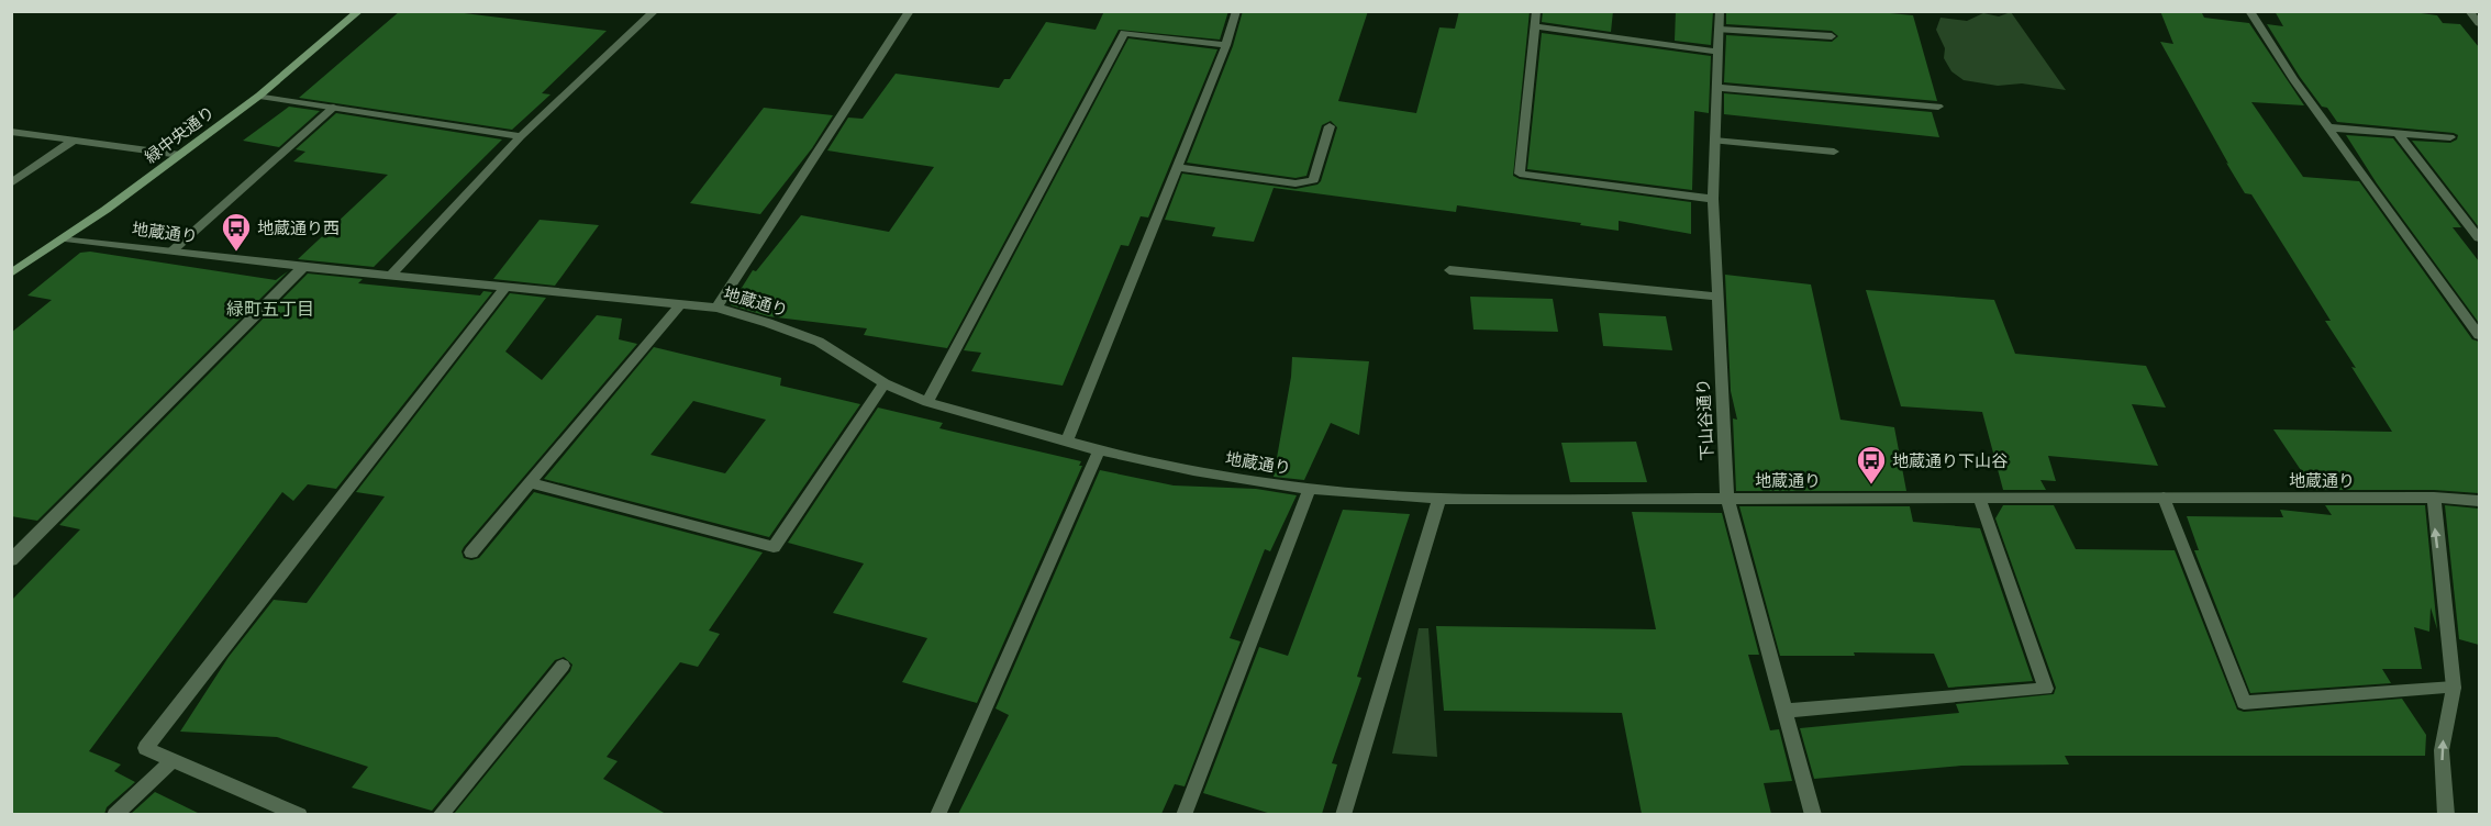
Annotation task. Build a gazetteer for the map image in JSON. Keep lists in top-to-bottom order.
{
  "streets": {
    "street": ["緑中央通り", "地蔵通り", "下山谷通り"]
  },
  "crossings": [
    ["緑中央通り", "地蔵通り"],
    ["地蔵通り", "下山谷通り"]
  ],
  "districts": ["緑町五丁目"],
  "places": {
    "bus stop": ["地蔵通り西", "地蔵通り下山谷"]
  }
}
